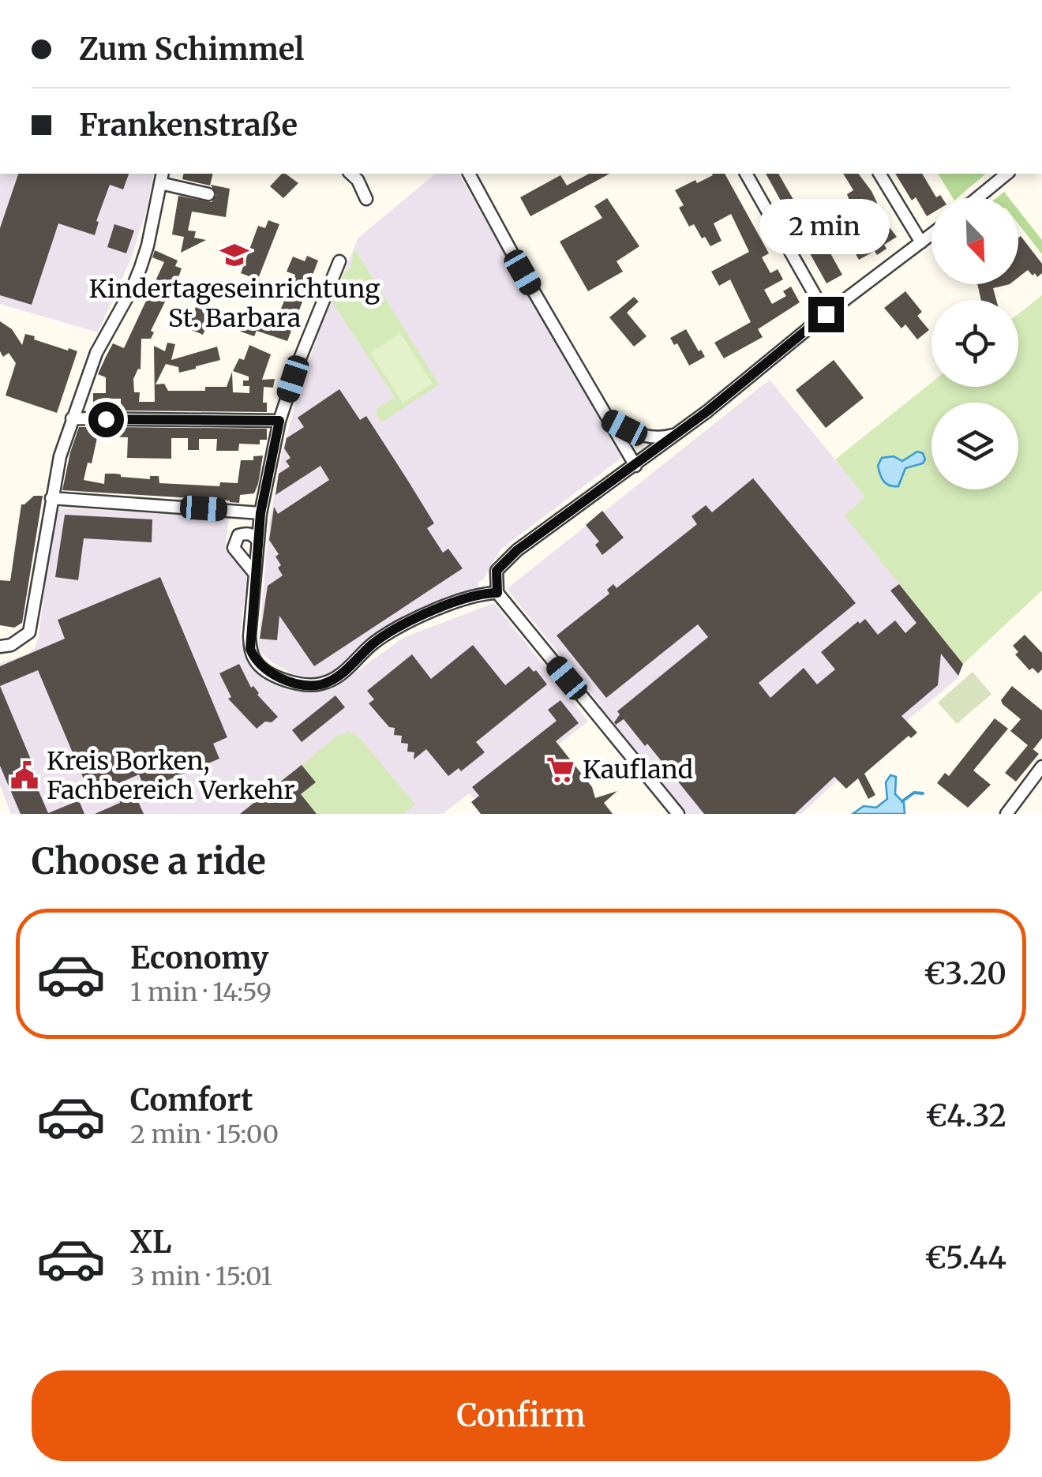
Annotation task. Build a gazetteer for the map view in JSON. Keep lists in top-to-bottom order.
{
  "places": {
    "school or university": ["Kindertageseinrichtung St. Barbara"],
    "supermarket": ["Kaufland"],
    "public building": ["Kreis Borken, Fachbereich Verkehr"]
  },
  "north": "bottom right",
  "page": {
    "banner": ["Zum Schimmel", "Frankenstraße"],
    "bubble": "2 min",
    "heading": "Choose a ride",
    "list": [
      {
        "name": "Economy",
        "note": "1 min · 14:59",
        "value": "€3.20"
      },
      {
        "name": "Comfort",
        "note": "2 min · 15:00",
        "value": "€4.32"
      },
      {
        "name": "XL",
        "note": "3 min · 15:01",
        "value": "€5.44"
      }
    ],
    "buttons": "Confirm"
  }
}
